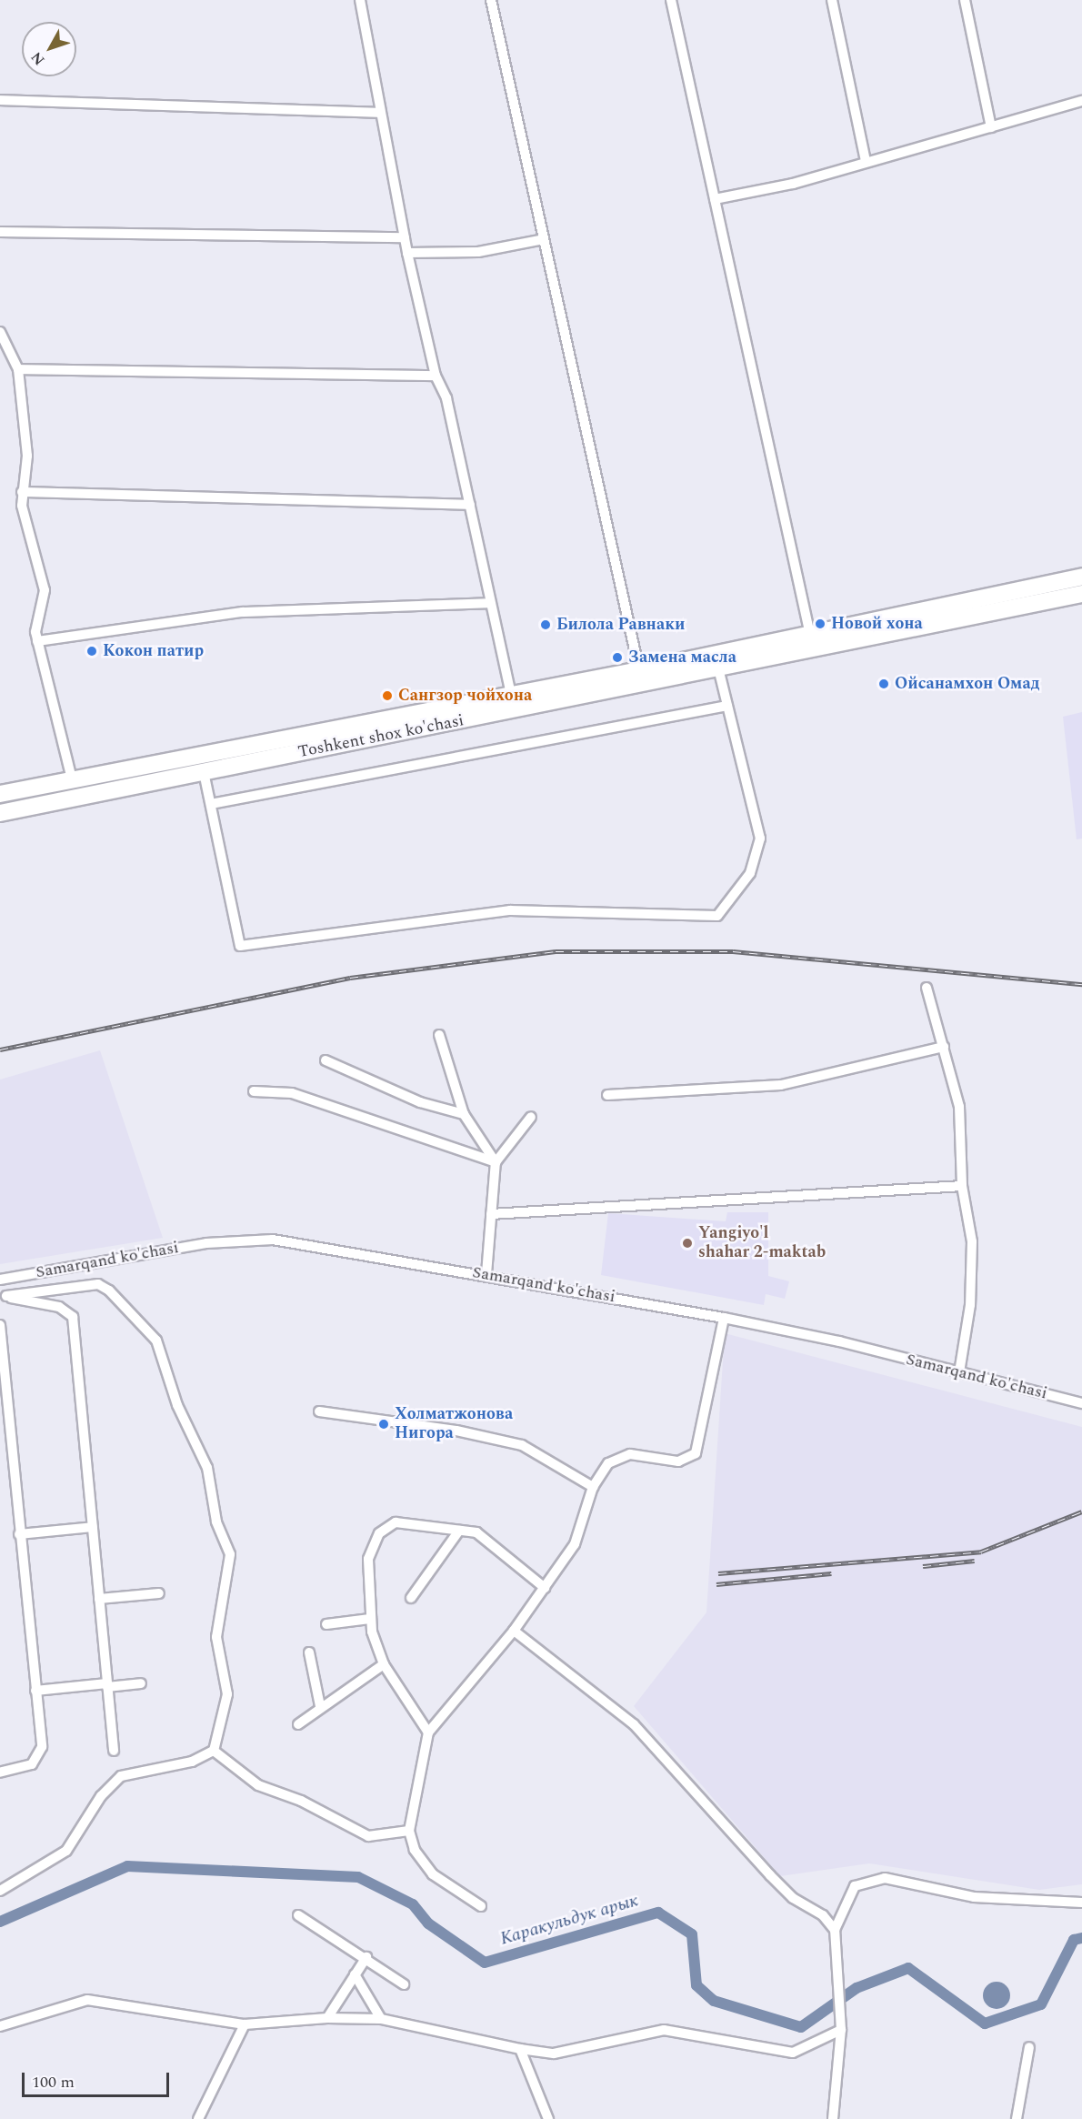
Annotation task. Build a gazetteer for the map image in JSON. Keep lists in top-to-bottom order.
{
  "streets": {
    "main road": ["Toshkent shox ko'chasi"],
    "street": ["Samarqand ko'chasi"]
  },
  "water": ["Каракульдук арык"],
  "places": [
    "Новой хона",
    "Билола Равнаки",
    "Кокон патир",
    "Замена масла",
    "Ойсанамхон Омад",
    "Сангзор чойхона",
    "Yangiyo'l shahar 2-maktab",
    "Холматжонова Нигора"
  ],
  "scale_bar": "100 m",
  "north": "bottom left"
}
